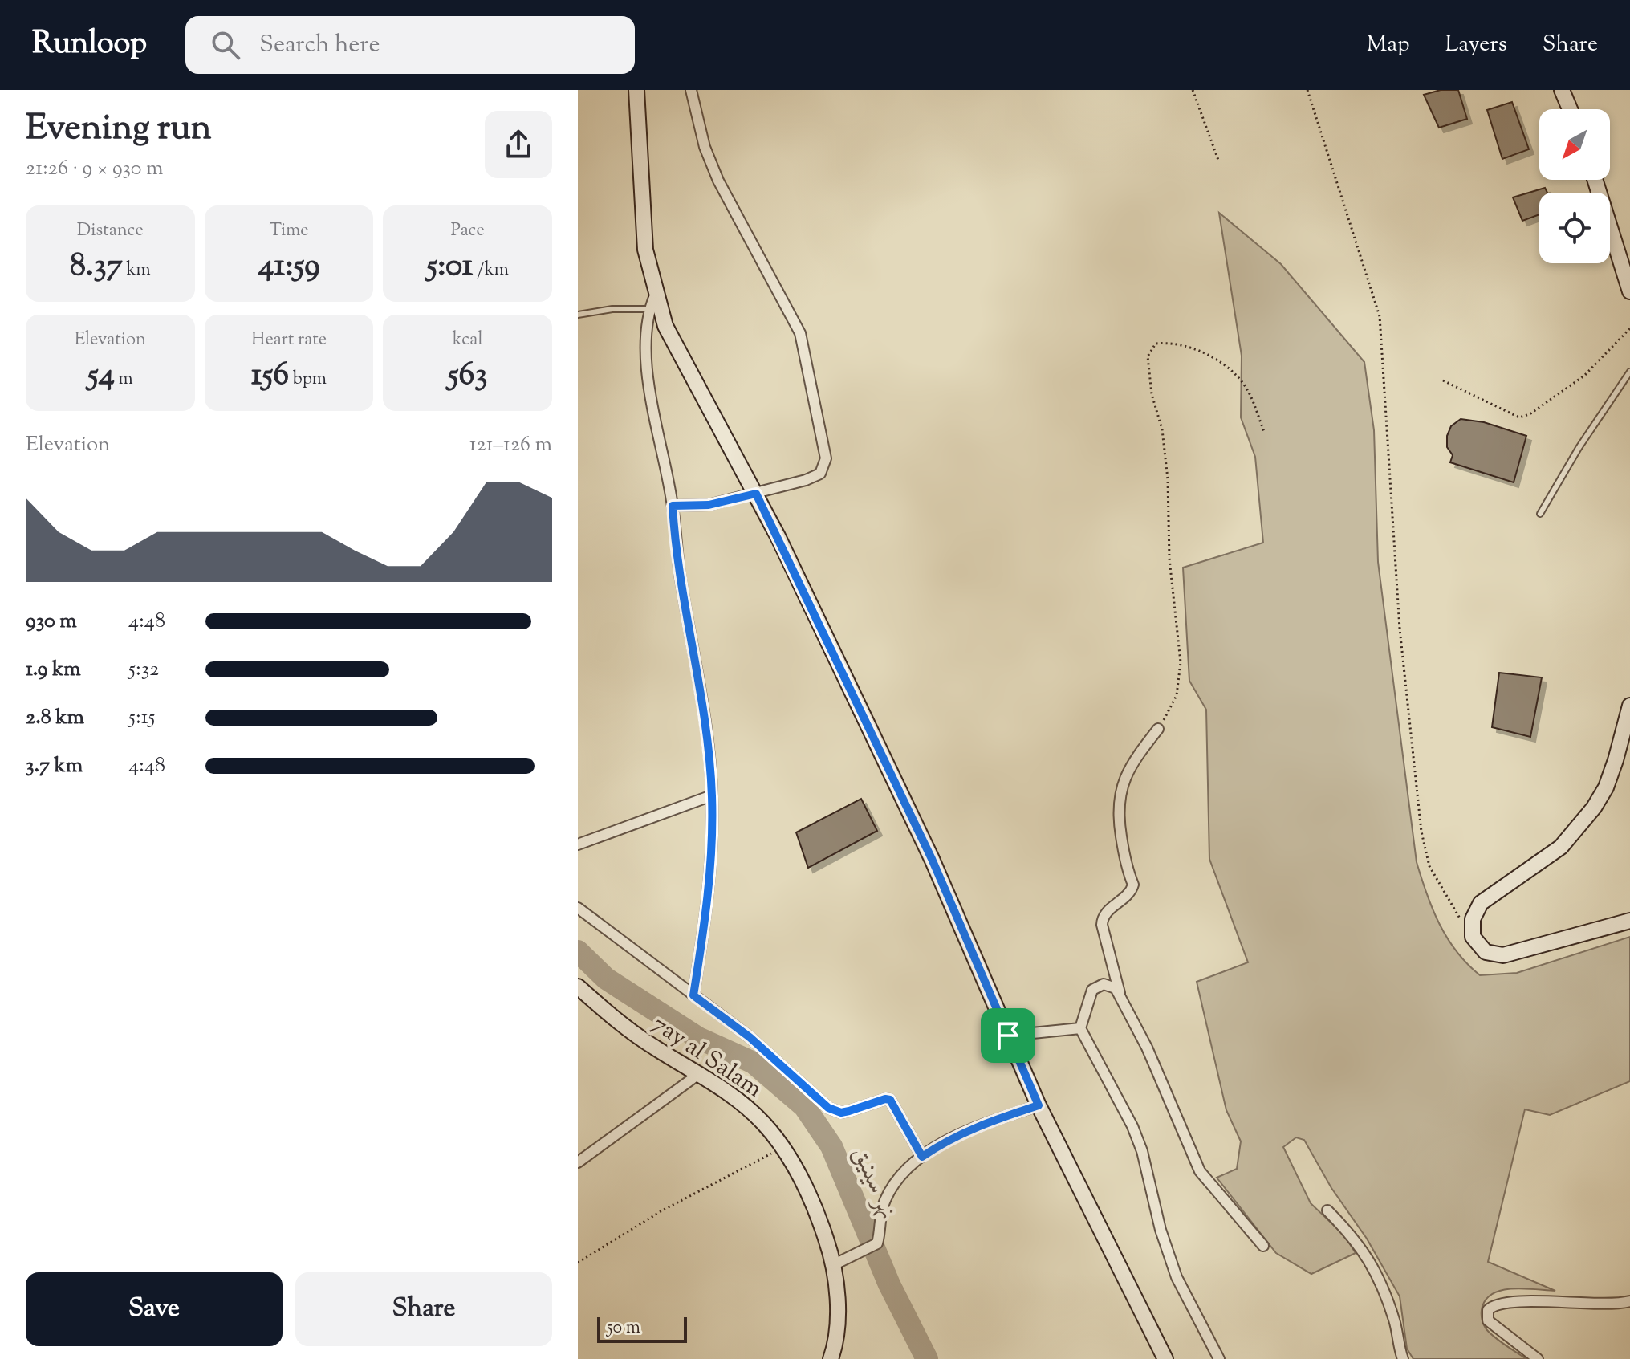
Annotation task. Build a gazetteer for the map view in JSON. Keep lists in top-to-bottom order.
{
  "streets": {
    "street": ["7ay al Salam"]
  },
  "water": ["نهر سينيق"],
  "scale_bar": "50 m",
  "north": "bottom left",
  "page": {
    "header": "Runloop",
    "search": "Search here",
    "nav": ["Map", "Layers", "Share"],
    "heading": ["Evening run", "21:26 · 9 × 930 m"],
    "stats": [
      ["Distance", "8.37 km"],
      ["Time", "41:59"],
      ["Pace", "5:01 /km"],
      ["Elevation", "54 m"],
      ["Heart rate", "156 bpm"],
      ["kcal", "563"]
    ],
    "chart": ["Elevation", "121–126 m"],
    "list": [
      {
        "name": "930 m",
        "note": "4:48"
      },
      {
        "name": "1.9 km",
        "note": "5:32"
      },
      {
        "name": "2.8 km",
        "note": "5:15"
      },
      {
        "name": "3.7 km",
        "note": "4:48"
      }
    ],
    "buttons": ["Save", "Share"],
    "scale": "50 m"
  }
}
